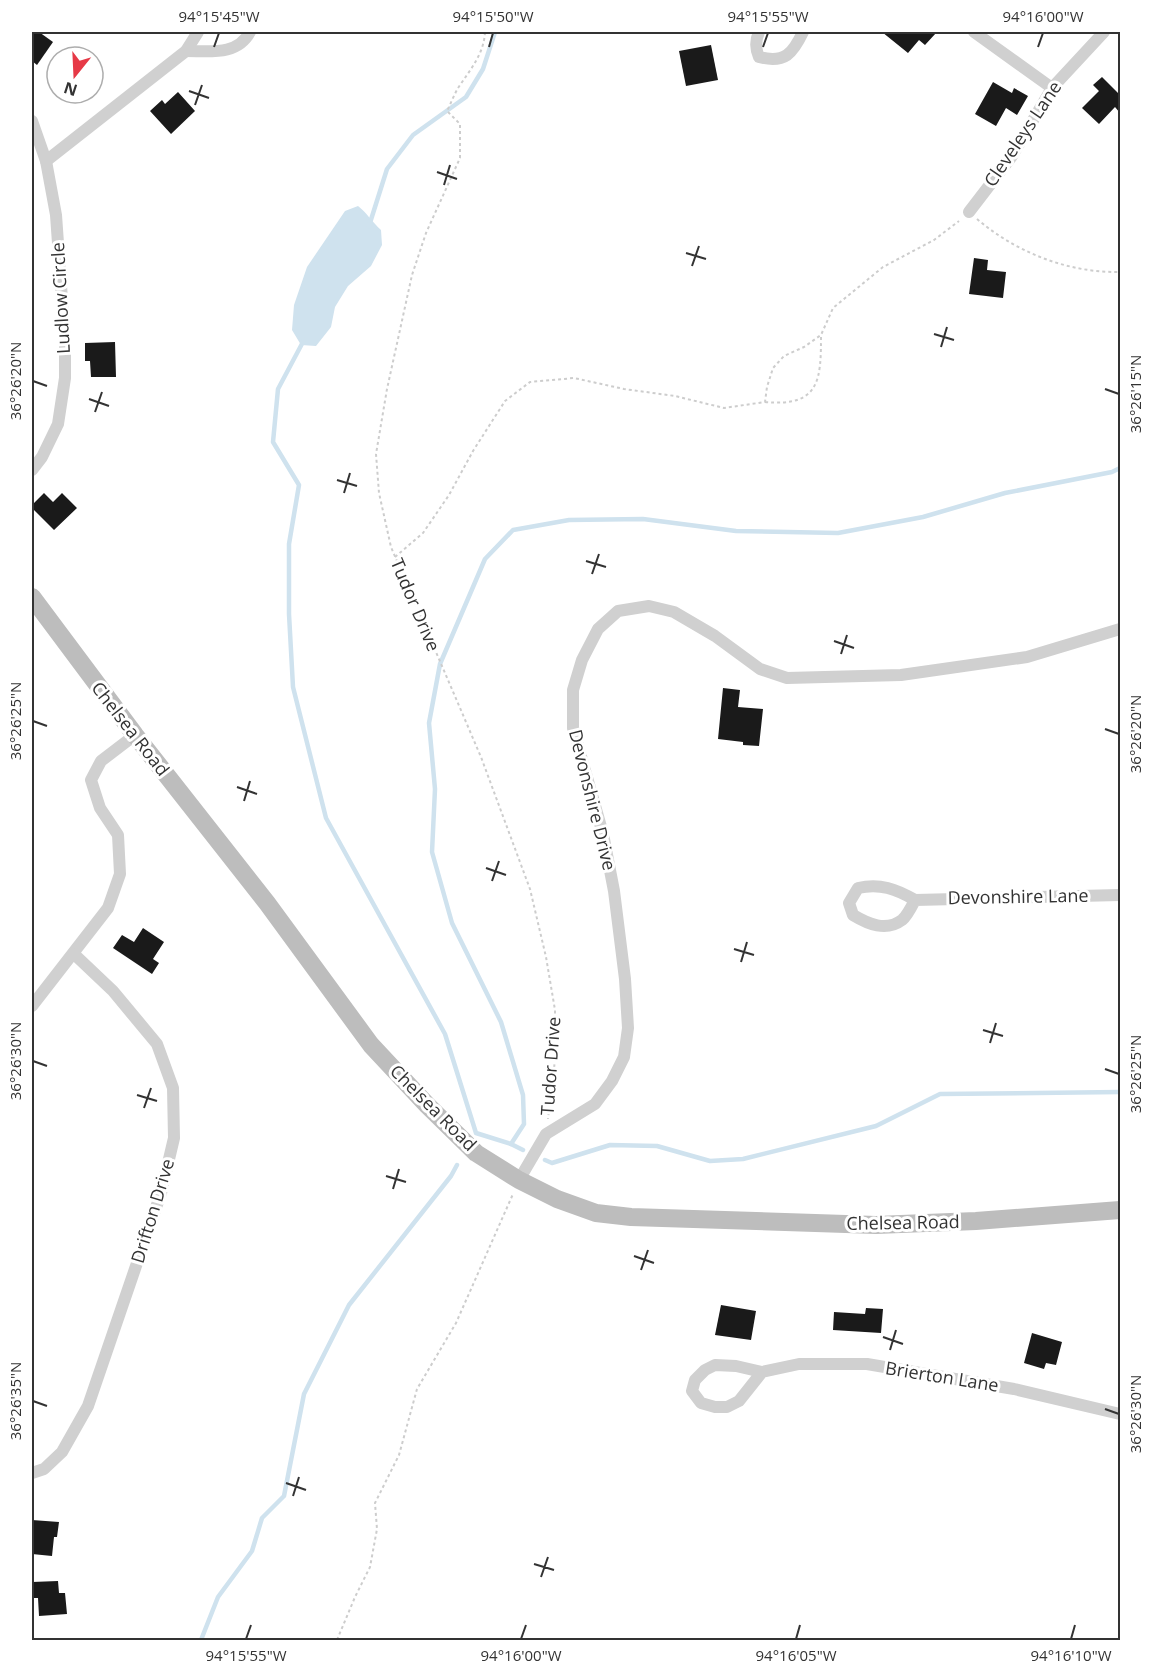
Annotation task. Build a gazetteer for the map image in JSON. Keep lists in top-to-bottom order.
{
  "streets": {
    "street": [
      "Cleveleys Lane",
      "Ludlow Circle",
      "Tudor Drive",
      "Chelsea Road",
      "Devonshire Drive",
      "Devonshire Lane",
      "Drifton Drive",
      "Brierton Lane"
    ]
  },
  "crossings": [
    ["Tudor Drive", "Chelsea Road"],
    ["Tudor Drive", "Devonshire Drive"]
  ],
  "north": "bottom",
  "coordinates": [
    "94°15'45\"W",
    "94°15'50\"W",
    "94°15'55\"W",
    "94°16'00\"W",
    "36°26'20\"N",
    "36°26'15\"N",
    "36°26'25\"N",
    "36°26'30\"N",
    "36°26'35\"N",
    "94°16'05\"W",
    "94°16'10\"W"
  ]
}
